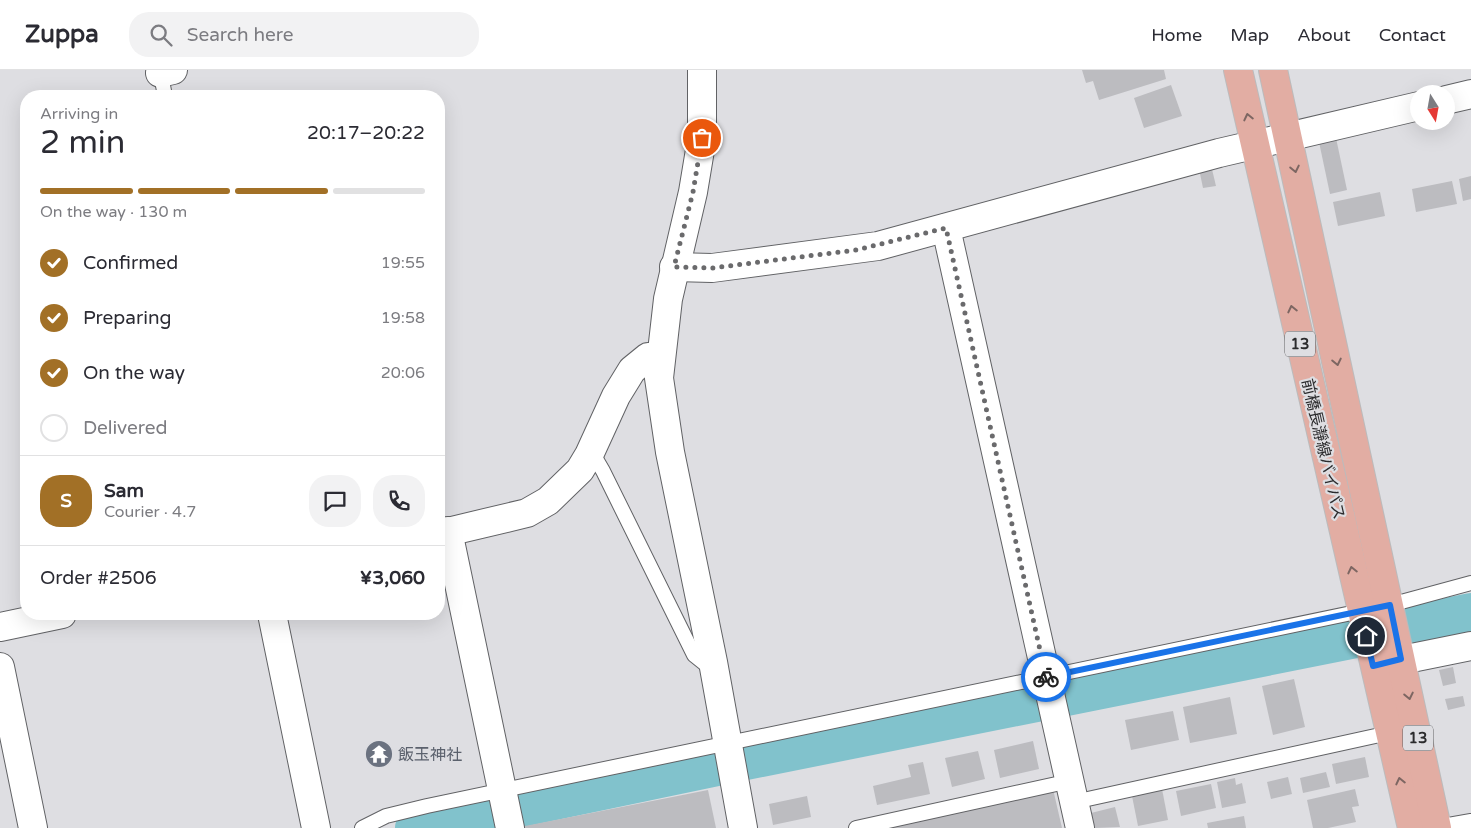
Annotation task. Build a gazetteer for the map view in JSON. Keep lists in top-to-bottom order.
{
  "streets": {
    "main road": ["13", "前橋長瀞線バイパス"]
  },
  "places": {
    "temple": ["飯玉神社"]
  },
  "north": "bottom",
  "page": {
    "header": "Zuppa",
    "search": "Search here",
    "nav": [
      "Home",
      "Map",
      "About",
      "Contact"
    ],
    "heading": ["2 min", "Arriving in", "20:17–20:22"],
    "panel": [
      "Sam",
      "Courier · 4.7",
      "Order #2506",
      "¥3,060"
    ],
    "bar": "On the way · 130 m",
    "list": [
      ["Confirmed", "19:55"],
      ["Preparing", "19:58"],
      ["On the way", "20:06"],
      "Delivered"
    ],
    "round": "S"
  }
}
